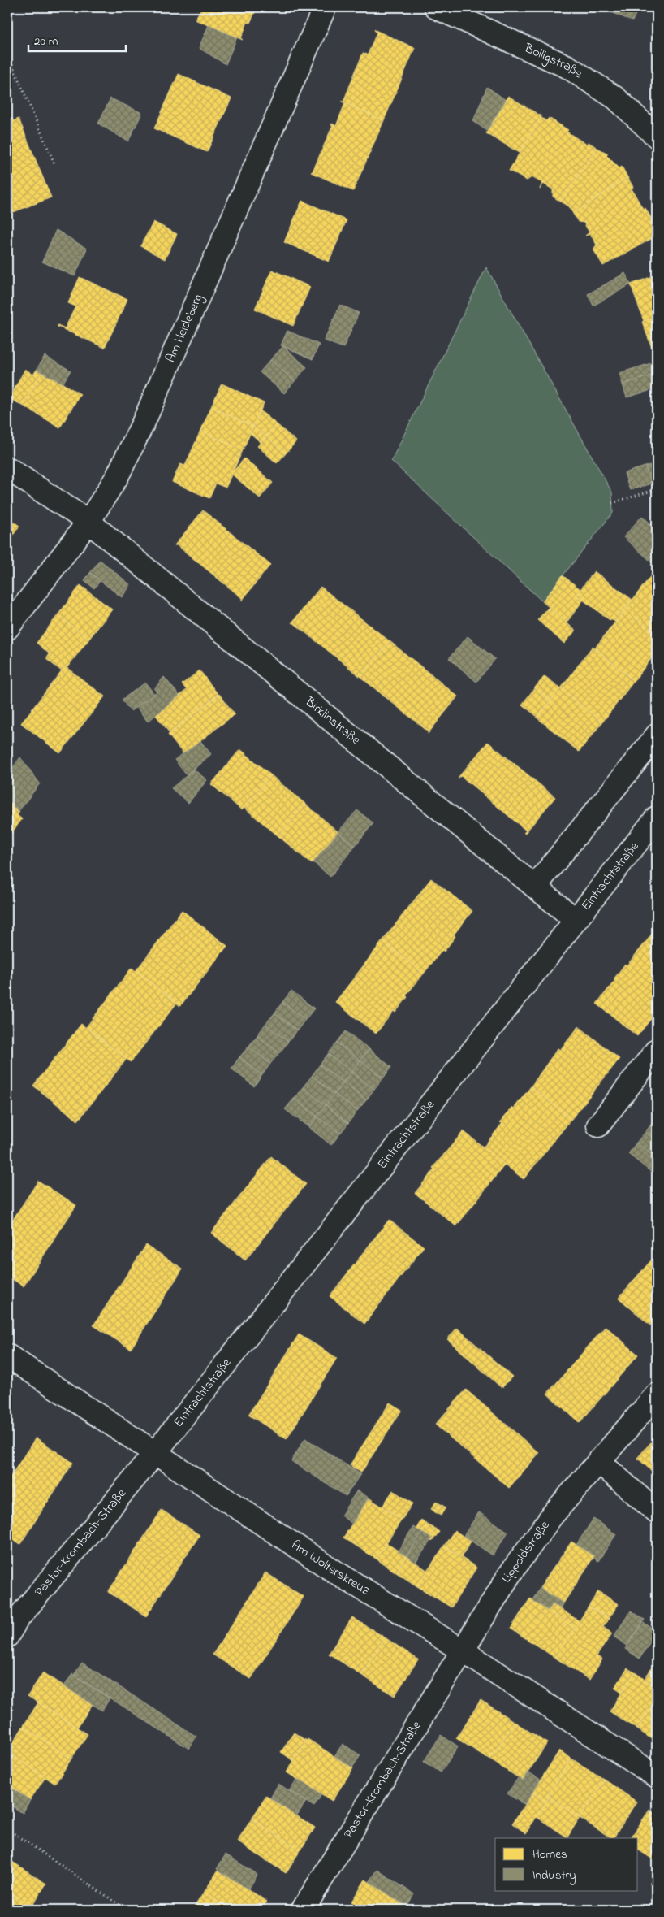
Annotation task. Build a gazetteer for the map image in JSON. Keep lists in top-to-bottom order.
{
  "streets": {
    "street": [
      "Bolligstraße",
      "Am Heideberg",
      "Birklinstraße",
      "Eintrachtstraße",
      "Pastor-Krombach-Straße",
      "Lippoldstraße",
      "Am Wolterskreuz"
    ]
  },
  "crossings": [
    ["Am Heideberg", "Birklinstraße"],
    ["Birklinstraße", "Eintrachtstraße"],
    ["Eintrachtstraße", "Pastor-Krombach-Straße"],
    ["Eintrachtstraße", "Am Wolterskreuz"],
    ["Pastor-Krombach-Straße", "Lippoldstraße"],
    ["Pastor-Krombach-Straße", "Am Wolterskreuz"],
    ["Lippoldstraße", "Am Wolterskreuz"]
  ],
  "legend": ["Homes", "Industry"],
  "scale_bar": "20 m"
}
